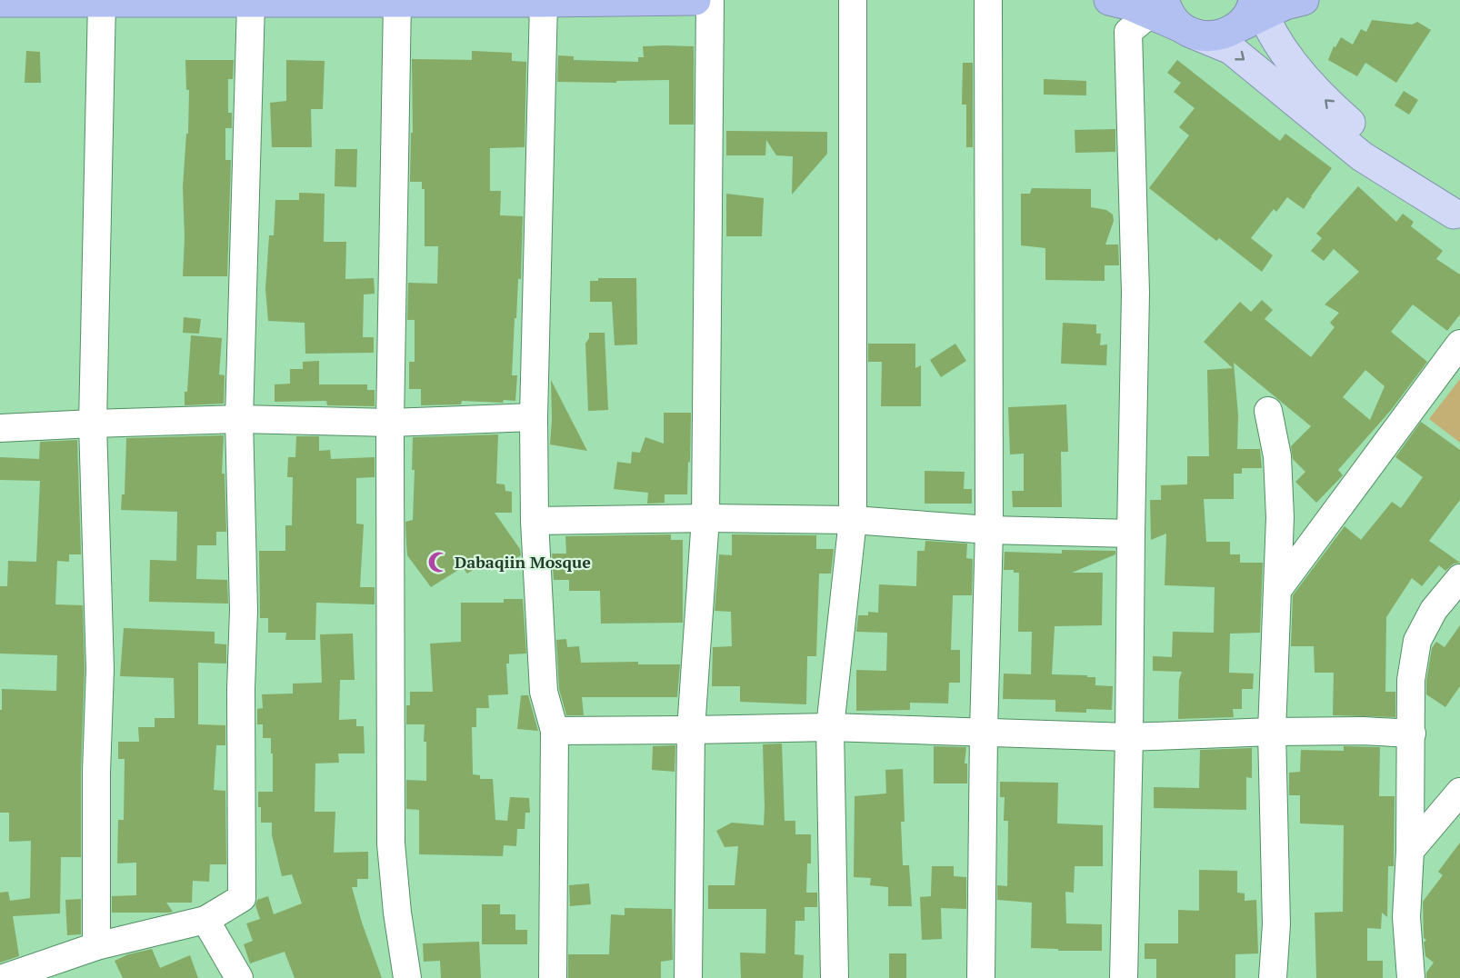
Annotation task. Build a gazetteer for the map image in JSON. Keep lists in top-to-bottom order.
{
  "places": {
    "mosque": ["Dabaqiin Mosque"]
  }
}
